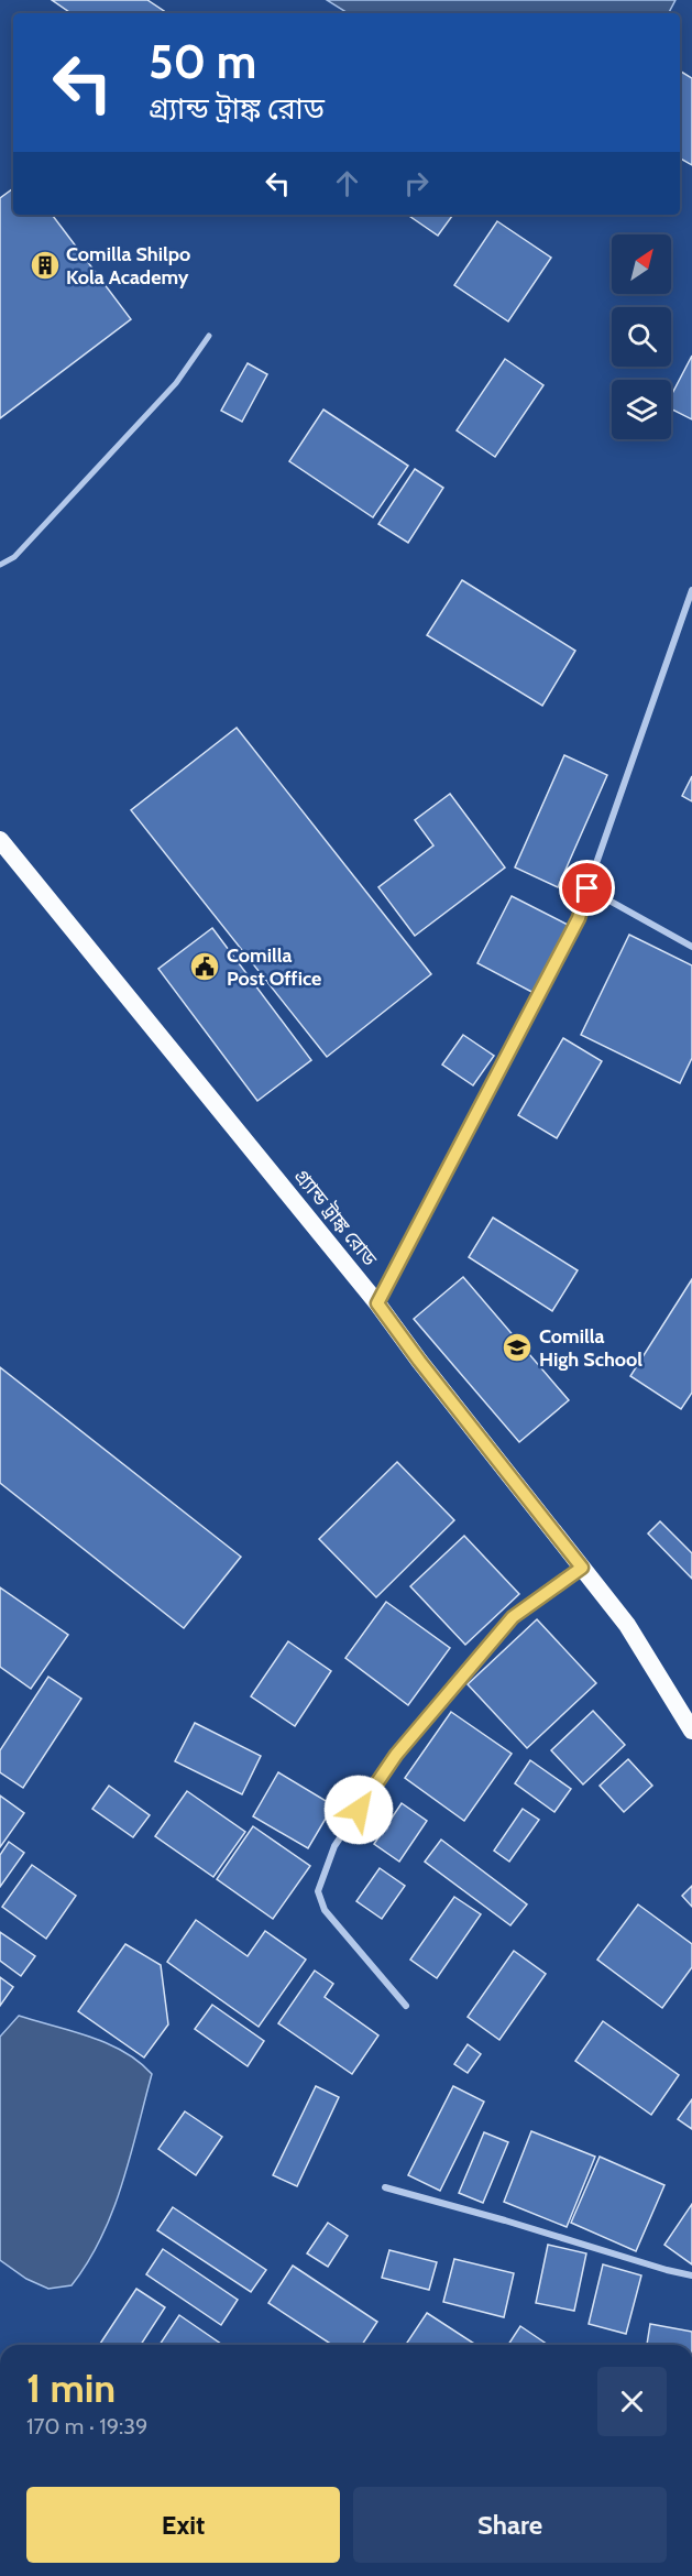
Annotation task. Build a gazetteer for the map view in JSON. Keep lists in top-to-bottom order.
{
  "streets": {
    "highway": ["গ্র্যান্ড ট্রাঙ্ক রোড"]
  },
  "places": {
    "building": ["Comilla Shilpo Kola Academy"],
    "public building": ["Comilla Post Office"],
    "school or university": ["Comilla High School"]
  },
  "north": "top right",
  "page": {
    "turn": ["50 m", "গ্র্যান্ড ট্রাঙ্ক রোড"],
    "heading": ["1 min", "170 m · 19:39"],
    "buttons": ["Exit", "Share"]
  }
}
